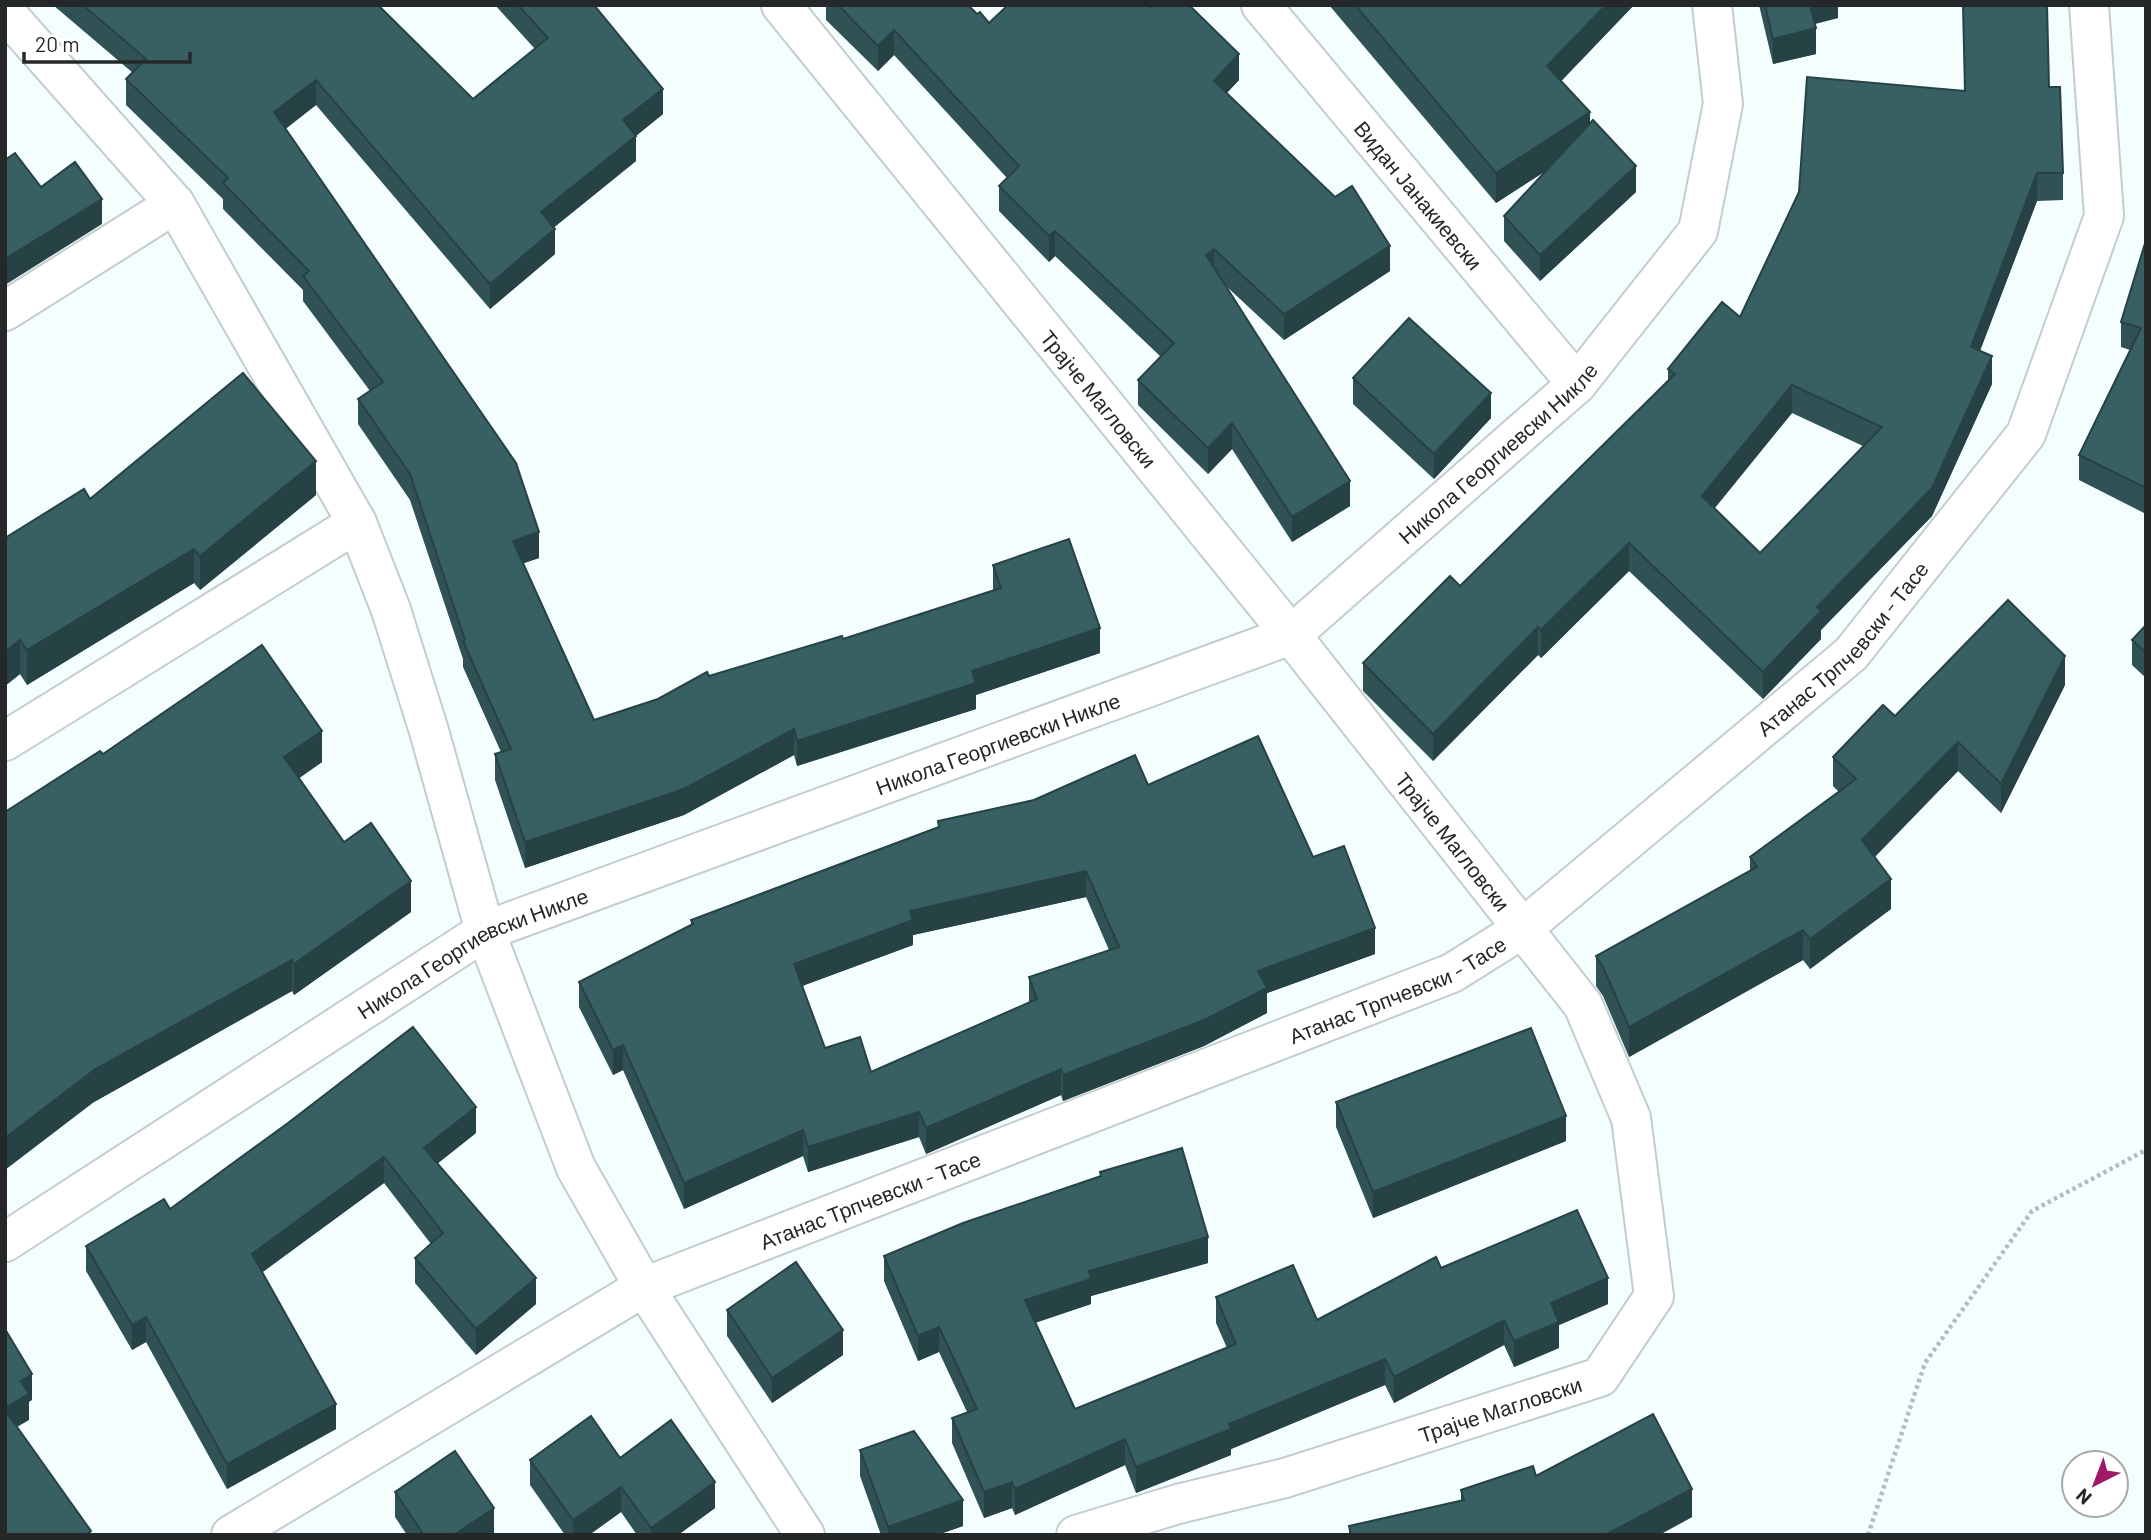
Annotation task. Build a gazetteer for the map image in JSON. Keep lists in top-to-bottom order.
{
  "streets": {
    "street": [
      "Видан Јанакиевски",
      "Трајче Магловски",
      "Никола Георгиевски Никле",
      "Атанас Трпчевски - Тасе"
    ]
  },
  "crossings": [
    ["Видан Јанакиевски", "Никола Георгиевски Никле"],
    ["Трајче Магловски", "Никола Георгиевски Никле"],
    ["Трајче Магловски", "Атанас Трпчевски - Тасе"]
  ],
  "scale_bar": "20 m",
  "north": "bottom left"
}
